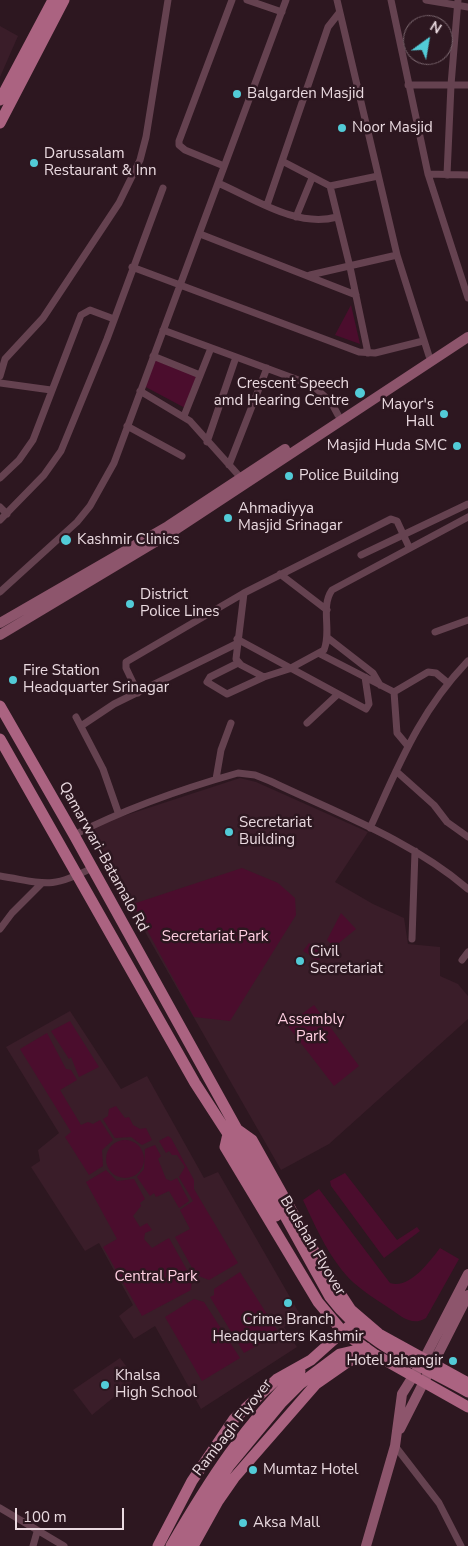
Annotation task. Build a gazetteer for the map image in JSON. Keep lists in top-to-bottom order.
{
  "streets": {
    "main road": ["Qamarwari-Batamalo Rd", "Budshah Flyover", "Rambagh Flyover"]
  },
  "crossings": [
    ["Qamarwari-Batamalo Rd", "Budshah Flyover"]
  ],
  "parks": ["Secretariat Park", "Assembly Park", "Central Park"],
  "places": [
    "Balgarden Masjid",
    "Noor Masjid",
    "Darussalam Restaurant & Inn",
    "Crescent Speech amd Hearing Centre",
    "Mayor's Hall",
    "Masjid Huda SMC",
    "Police Building",
    "Ahmadiyya Masjid Srinagar",
    "Kashmir Clinics",
    "District Police Lines",
    "Fire Station Headquarter Srinagar",
    "Secretariat Building",
    "Civil Secretariat",
    "Crime Branch Headquarters Kashmir",
    "Hotel Jahangir",
    "Khalsa High School",
    "Mumtaz Hotel",
    "Aksa Mall"
  ],
  "scale_bar": "100 m",
  "north": "top right"
}
